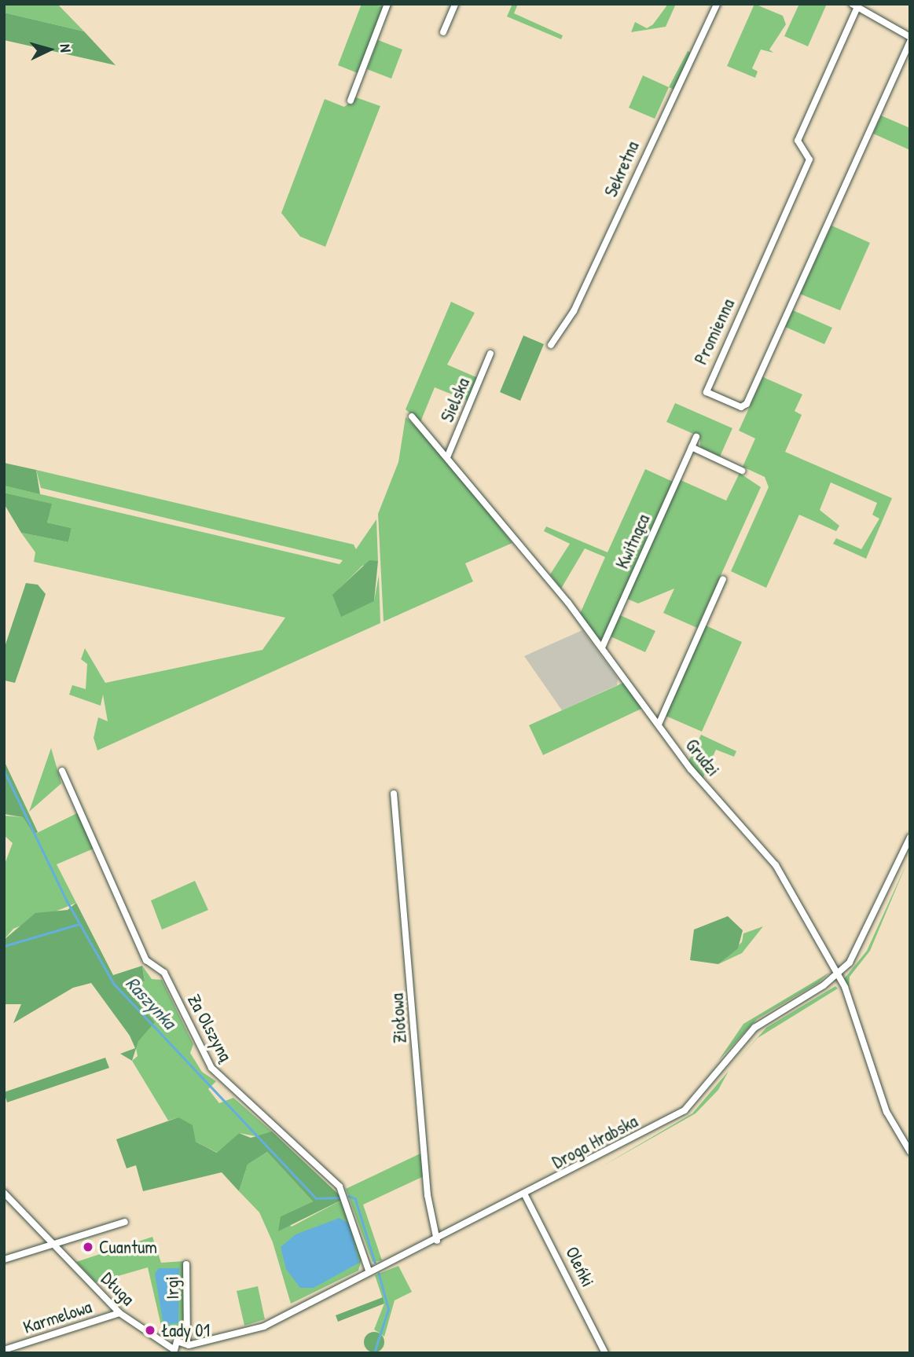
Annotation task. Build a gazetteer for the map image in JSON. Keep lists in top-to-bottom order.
{
  "streets": {
    "street": [
      "Sekretna",
      "Promienna",
      "Sielska",
      "Kwitnąca",
      "Grudzi",
      "Ziołowa",
      "Za Olszyną",
      "Droga Hrabska",
      "Oleńki",
      "Irgi",
      "Długa",
      "Karmelowa"
    ]
  },
  "crossings": [
    ["Sielska", "Grudzi"],
    ["Kwitnąca", "Grudzi"],
    ["Grudzi", "Droga Hrabska"],
    ["Ziołowa", "Droga Hrabska"],
    ["Za Olszyną", "Droga Hrabska"],
    ["Droga Hrabska", "Oleńki"],
    ["Droga Hrabska", "Irgi"],
    ["Droga Hrabska", "Długa"],
    ["Długa", "Karmelowa"]
  ],
  "water": ["Raszynka"],
  "places": ["Cuantum", "Łady 01"],
  "north": "right"
}
